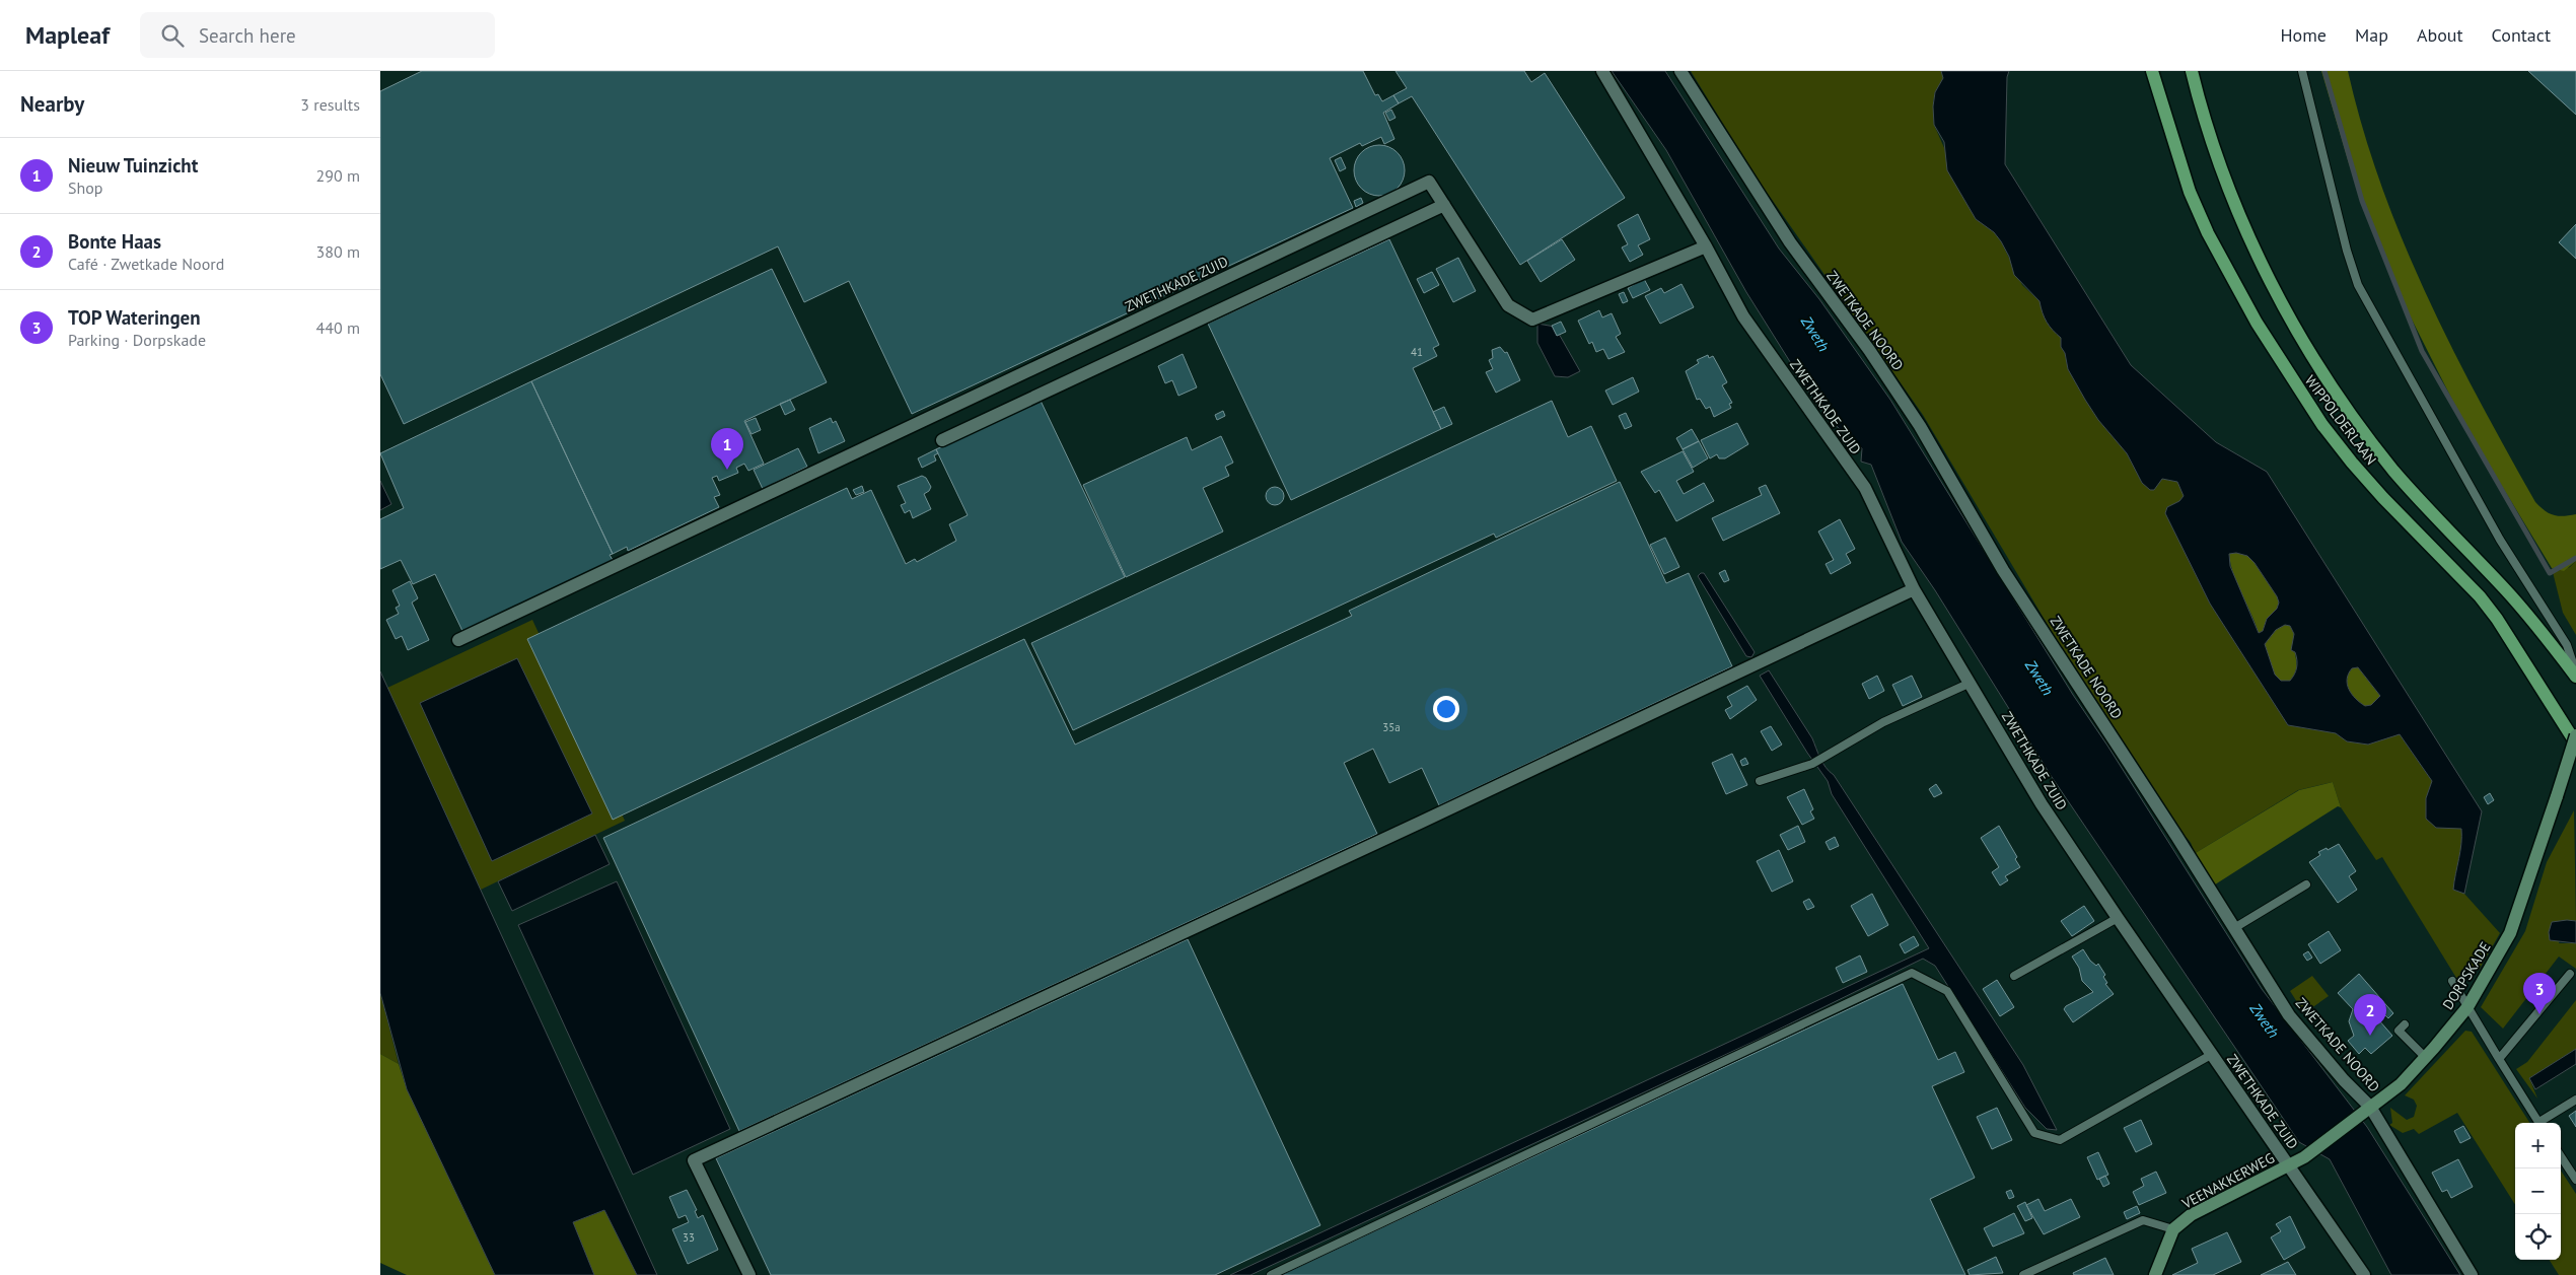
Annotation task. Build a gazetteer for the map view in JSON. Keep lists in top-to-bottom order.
{
  "streets": {
    "main road": ["WIPPOLDERLAAN"],
    "street": [
      "ZWETHKADE ZUID",
      "ZWETKADE NOORD",
      "DORPSKADE",
      "VEENAKKERWEG"
    ]
  },
  "crossings": [
    ["ZWETHKADE ZUID", "DORPSKADE"],
    ["ZWETHKADE ZUID", "VEENAKKERWEG"],
    ["ZWETKADE NOORD", "DORPSKADE"],
    ["DORPSKADE", "VEENAKKERWEG"]
  ],
  "water": ["Zweth"],
  "house_numbers": ["41", "35a", "33"],
  "page": {
    "header": "Mapleaf",
    "search": "Search here",
    "nav": [
      "Home",
      "Map",
      "About",
      "Contact"
    ],
    "heading": ["Nearby", "3 results"],
    "list": [
      {
        "mark": "1",
        "name": "Nieuw Tuinzicht",
        "note": "Shop",
        "value": "290 m"
      },
      {
        "mark": "2",
        "name": "Bonte Haas",
        "note": "Café · Zwetkade Noord",
        "value": "380 m"
      },
      {
        "mark": "3",
        "name": "TOP Wateringen",
        "note": "Parking · Dorpskade",
        "value": "440 m"
      }
    ],
    "pins": ["1", "3", "2"],
    "map_buttons": ["+", "−"]
  }
}
